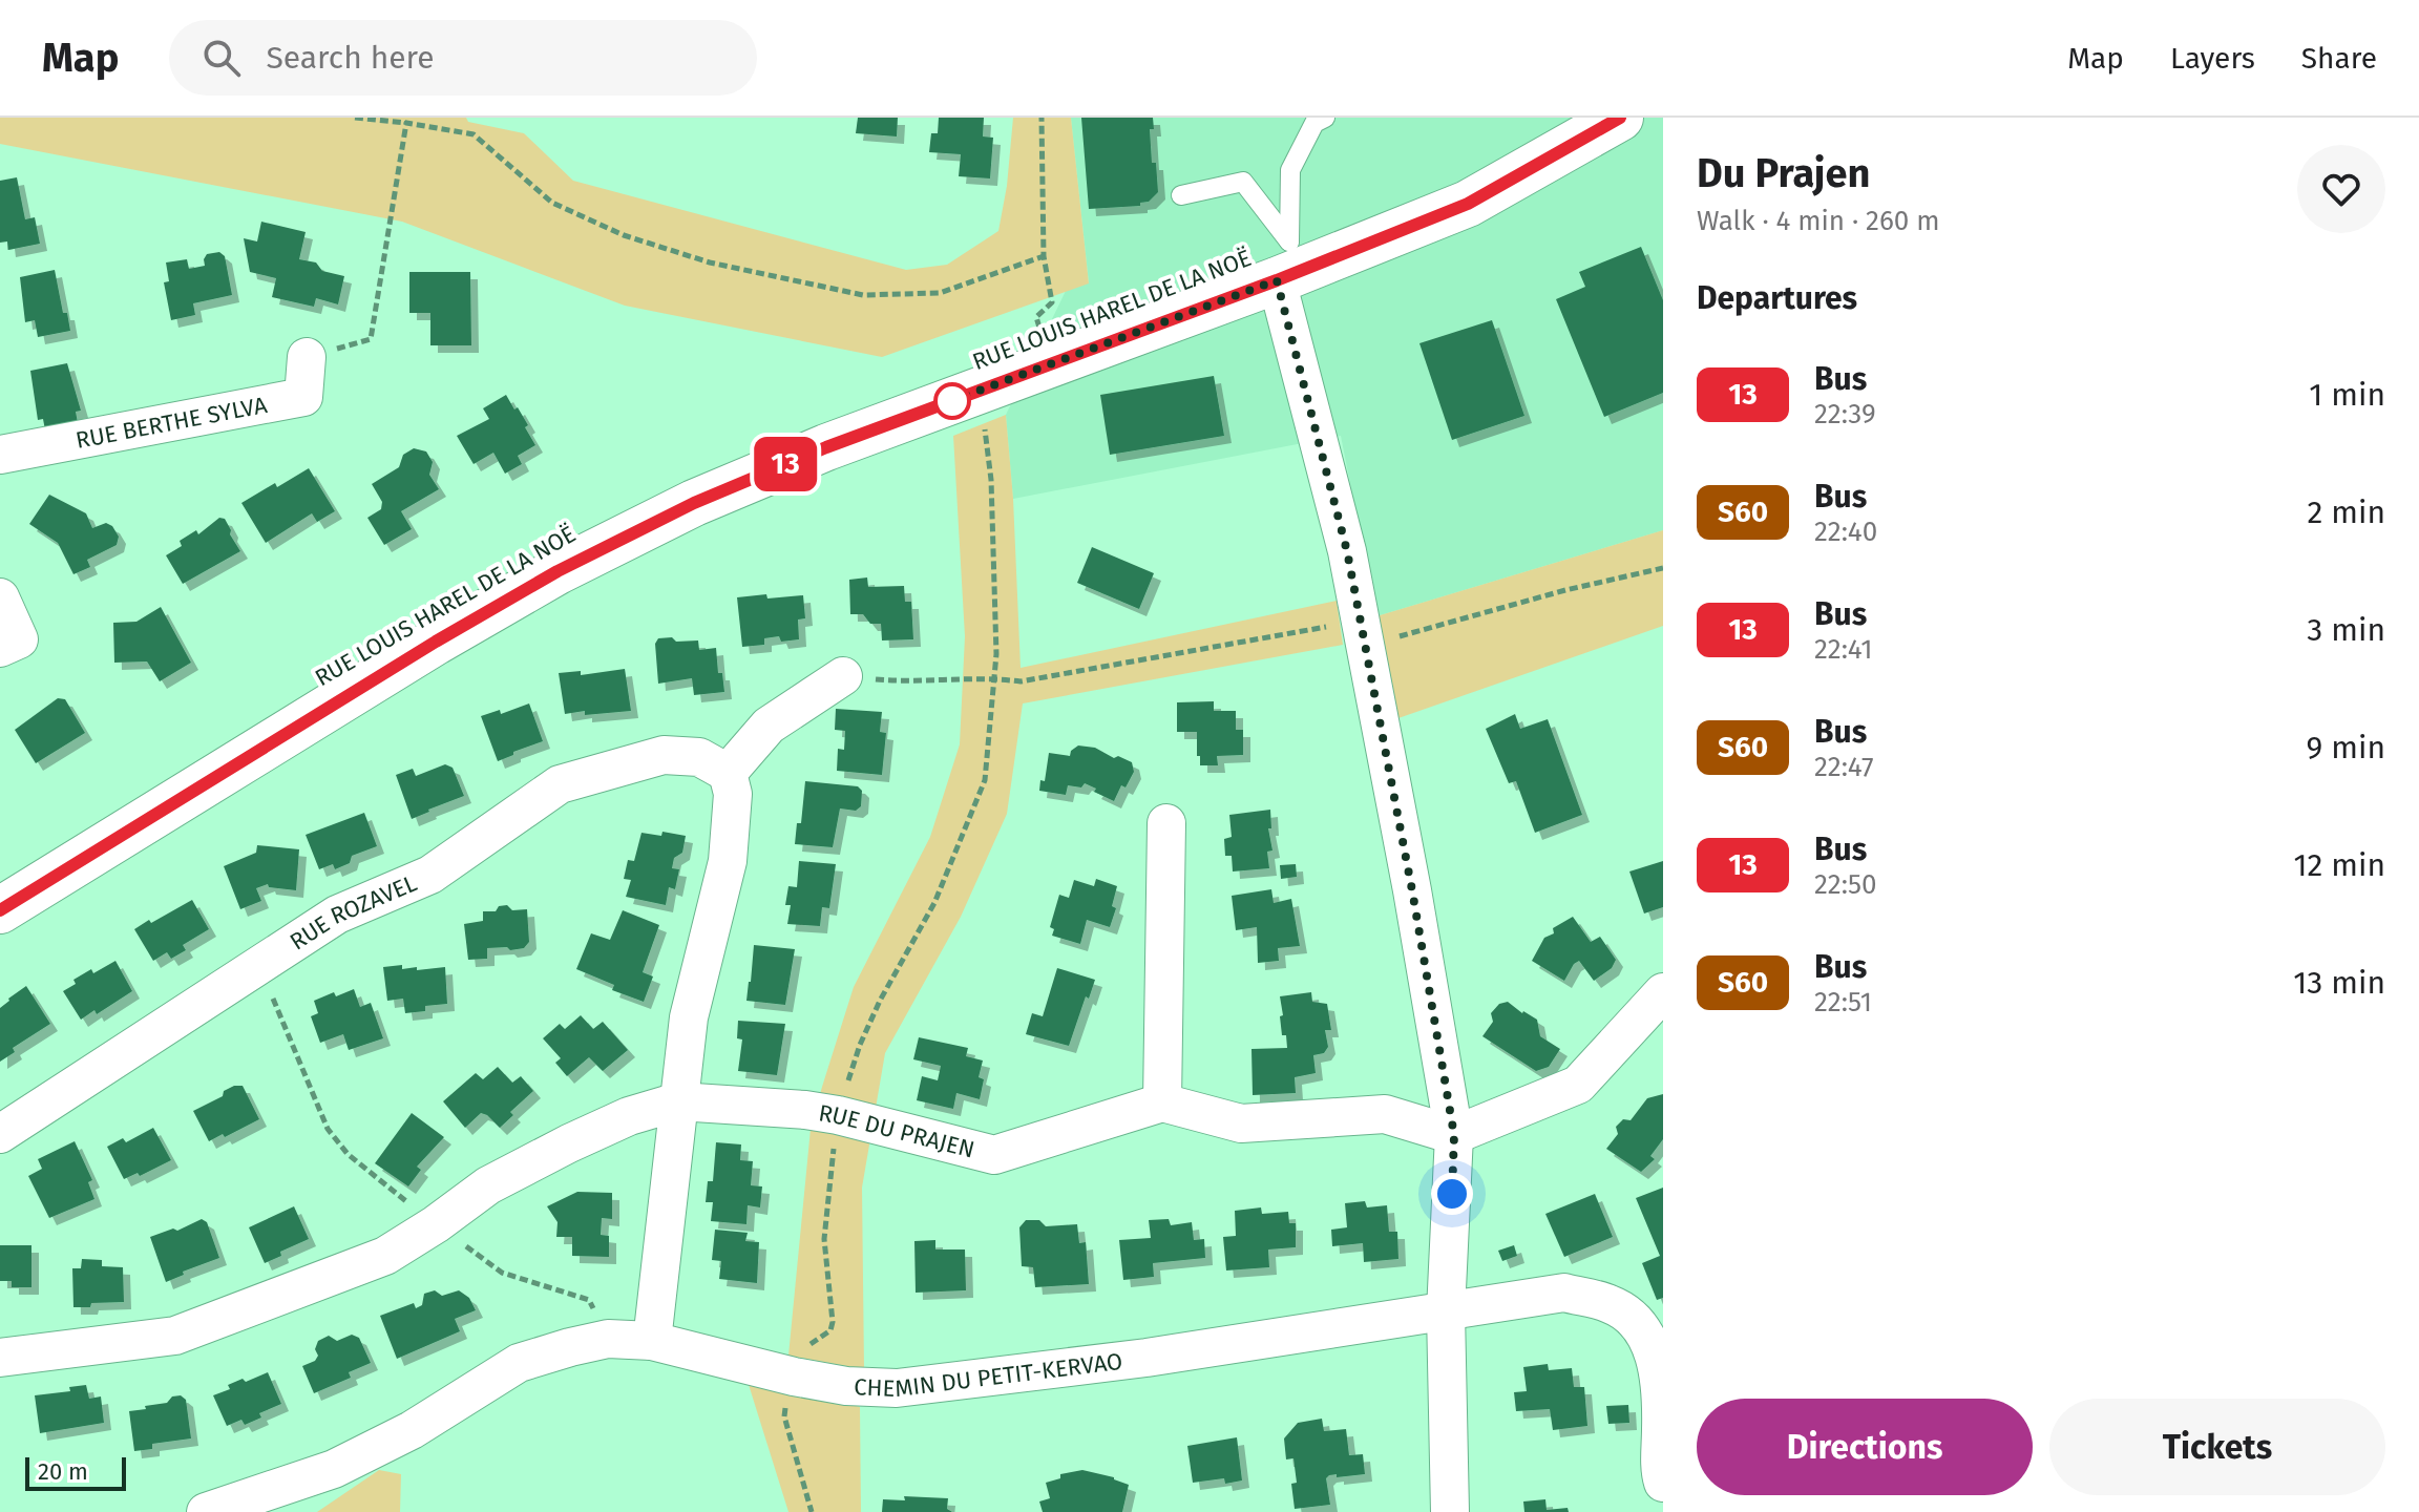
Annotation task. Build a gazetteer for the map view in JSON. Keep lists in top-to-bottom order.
{
  "streets": {
    "main road": ["RUE LOUIS HAREL DE LA NOË"],
    "street": [
      "RUE BERTHE SYLVA",
      "RUE ROZAVEL",
      "RUE DU PRAJEN",
      "CHEMIN DU PETIT-KERVAO"
    ]
  },
  "lines": ["bus line 13"],
  "scale_bar": "20 m",
  "page": {
    "header": "Map",
    "search": "Search here",
    "nav": ["Map", "Layers", "Share"],
    "on_map": "13",
    "heading": [
      ["Du Prajen", "Walk · 4 min · 260 m"],
      "Departures"
    ],
    "list": [
      {
        "mark": "13",
        "name": "Bus",
        "note": "22:39",
        "value": "1 min"
      },
      {
        "mark": "S60",
        "name": "Bus",
        "note": "22:40",
        "value": "2 min"
      },
      {
        "mark": "13",
        "name": "Bus",
        "note": "22:41",
        "value": "3 min"
      },
      {
        "mark": "S60",
        "name": "Bus",
        "note": "22:47",
        "value": "9 min"
      },
      {
        "mark": "13",
        "name": "Bus",
        "note": "22:50",
        "value": "12 min"
      },
      {
        "mark": "S60",
        "name": "Bus",
        "note": "22:51",
        "value": "13 min"
      }
    ],
    "buttons": ["Directions", "Tickets"],
    "scale": "20 m"
  }
}
